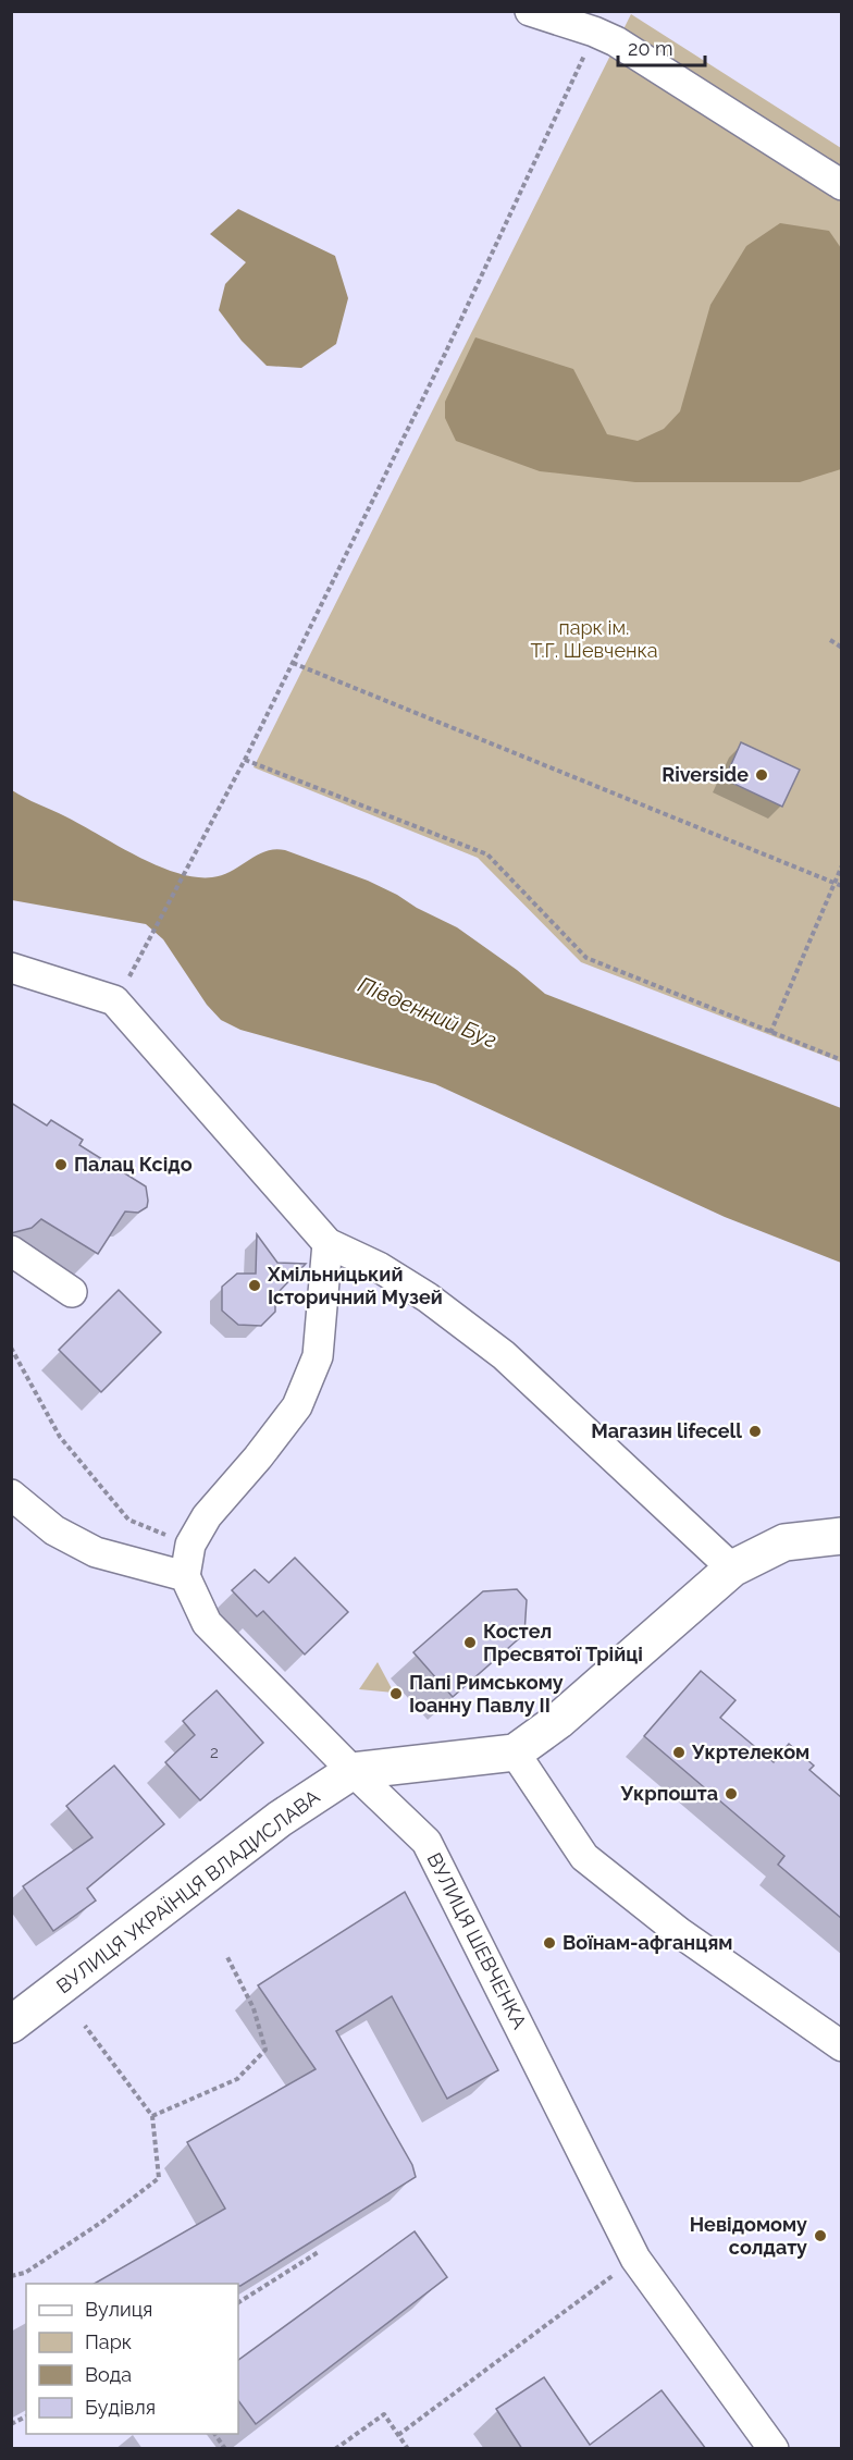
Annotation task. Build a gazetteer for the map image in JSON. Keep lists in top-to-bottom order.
{
  "streets": {
    "main road": ["ВУЛИЦЯ УКРАЇНЦЯ ВЛАДИСЛАВА"],
    "street": ["ВУЛИЦЯ ШЕВЧЕНКА"]
  },
  "crossings": [
    ["ВУЛИЦЯ УКРАЇНЦЯ ВЛАДИСЛАВА", "ВУЛИЦЯ ШЕВЧЕНКА"]
  ],
  "water": ["Південний Буг"],
  "parks": ["парк ім. Т.Г. Шевченка"],
  "places": [
    "Riverside",
    "Палац Ксідо",
    "Хмільницький Історичний Музей",
    "Магазин lifecell",
    "Костел Пресвятої Трійці",
    "Папі Римському Іоанну Павлу ІІ",
    "Укртелеком",
    "Укрпошта",
    "Воїнам-афганцям",
    "Невідомому солдату"
  ],
  "house_numbers": ["2"],
  "legend": [
    "Вулиця",
    "Парк",
    "Вода",
    "Будівля"
  ],
  "scale_bar": "20 m"
}
